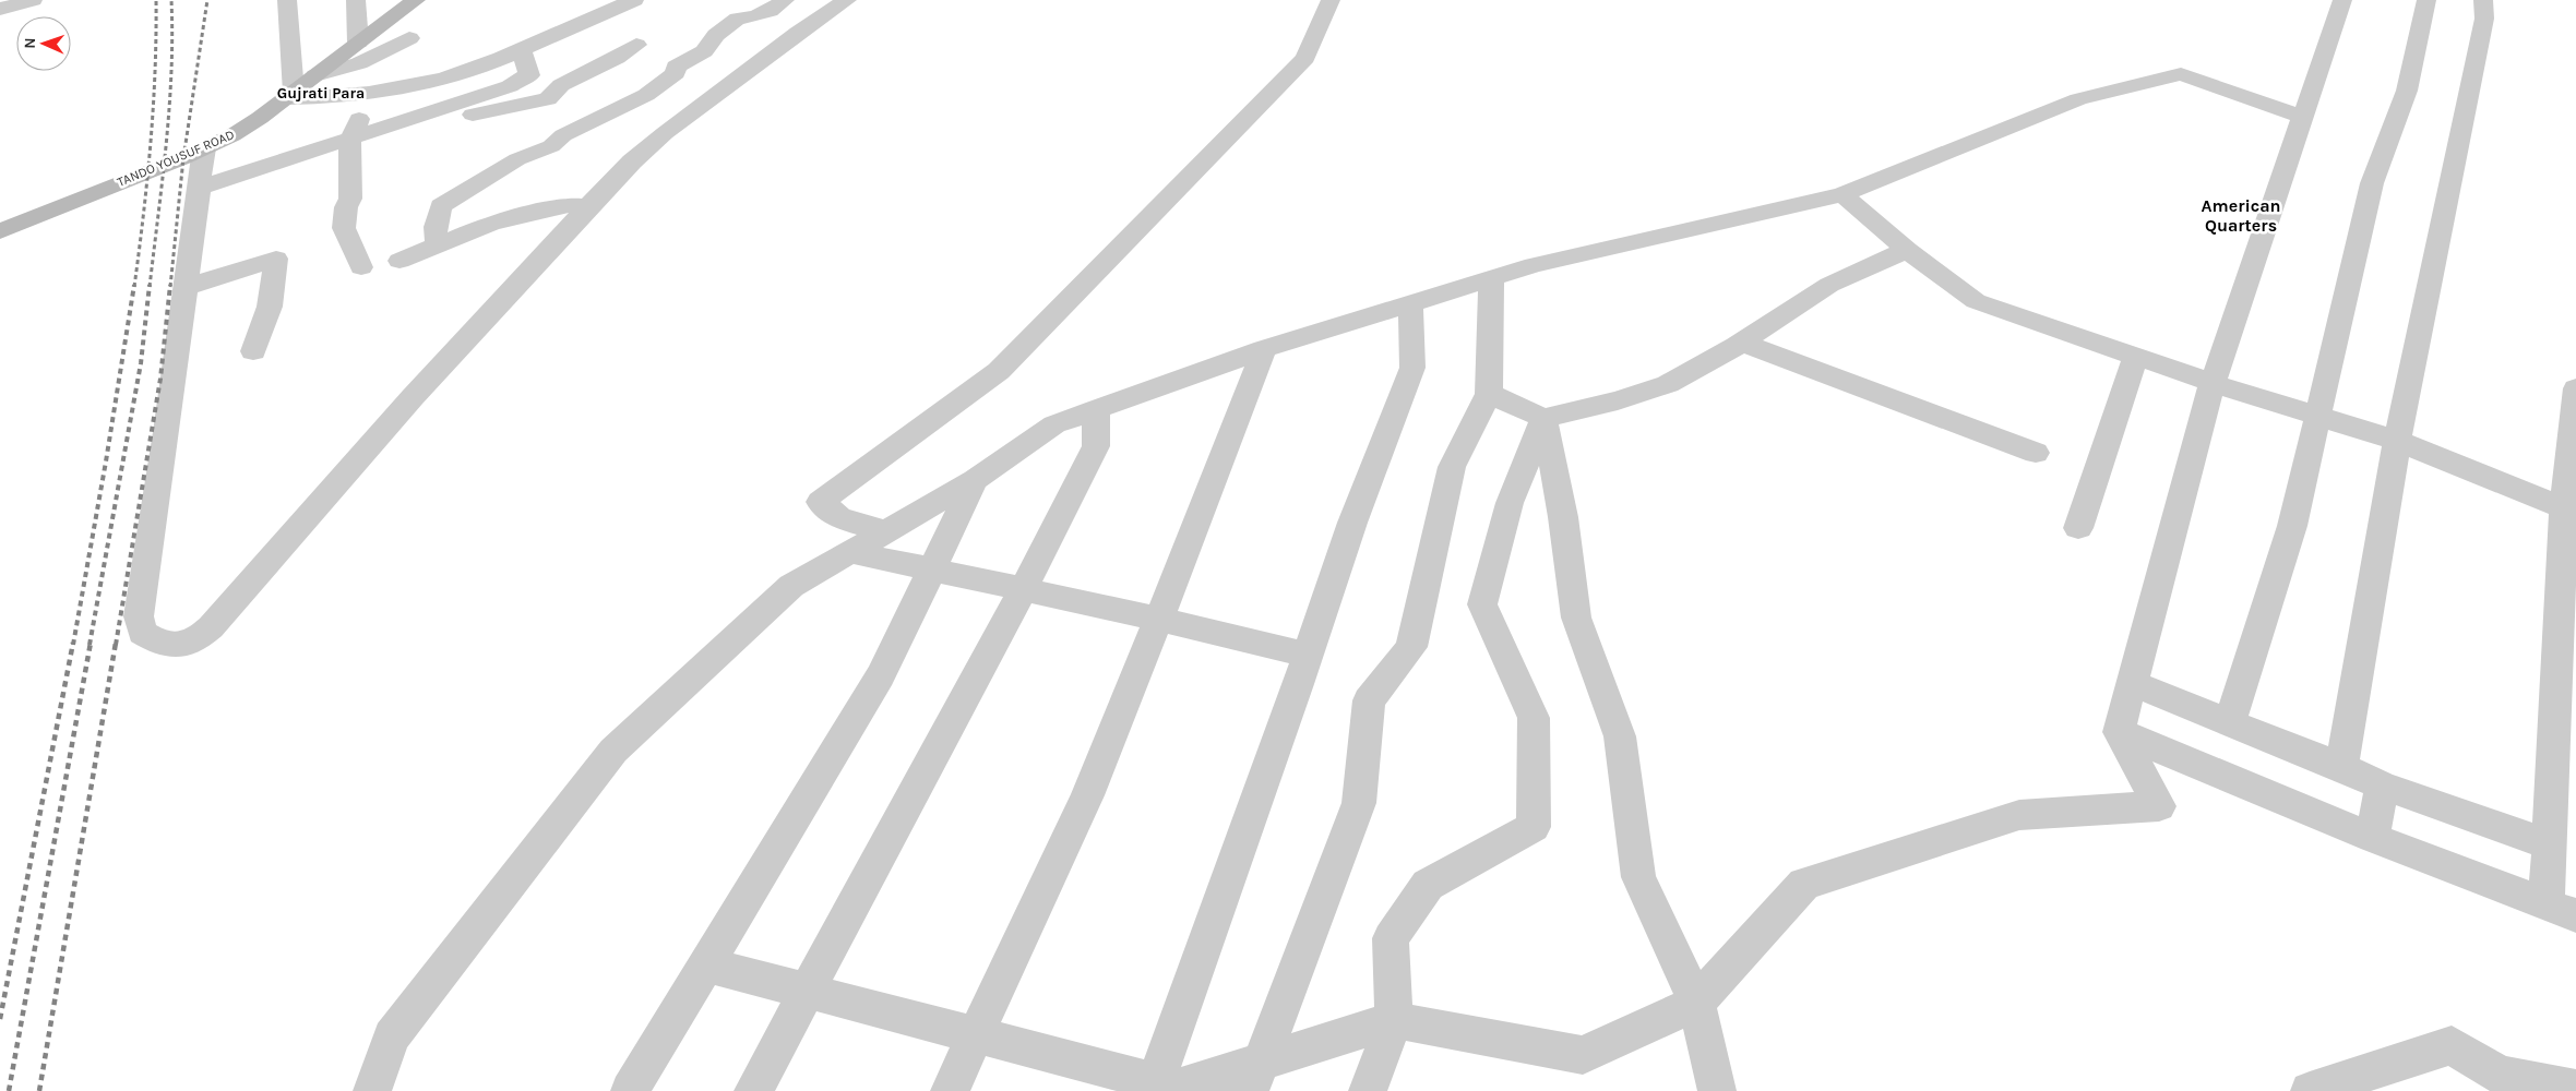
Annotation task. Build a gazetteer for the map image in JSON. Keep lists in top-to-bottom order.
{
  "streets": {
    "street": ["TANDO YOUSUF ROAD"]
  },
  "districts": ["Gujrati Para", "American Quarters"],
  "north": "left"
}
